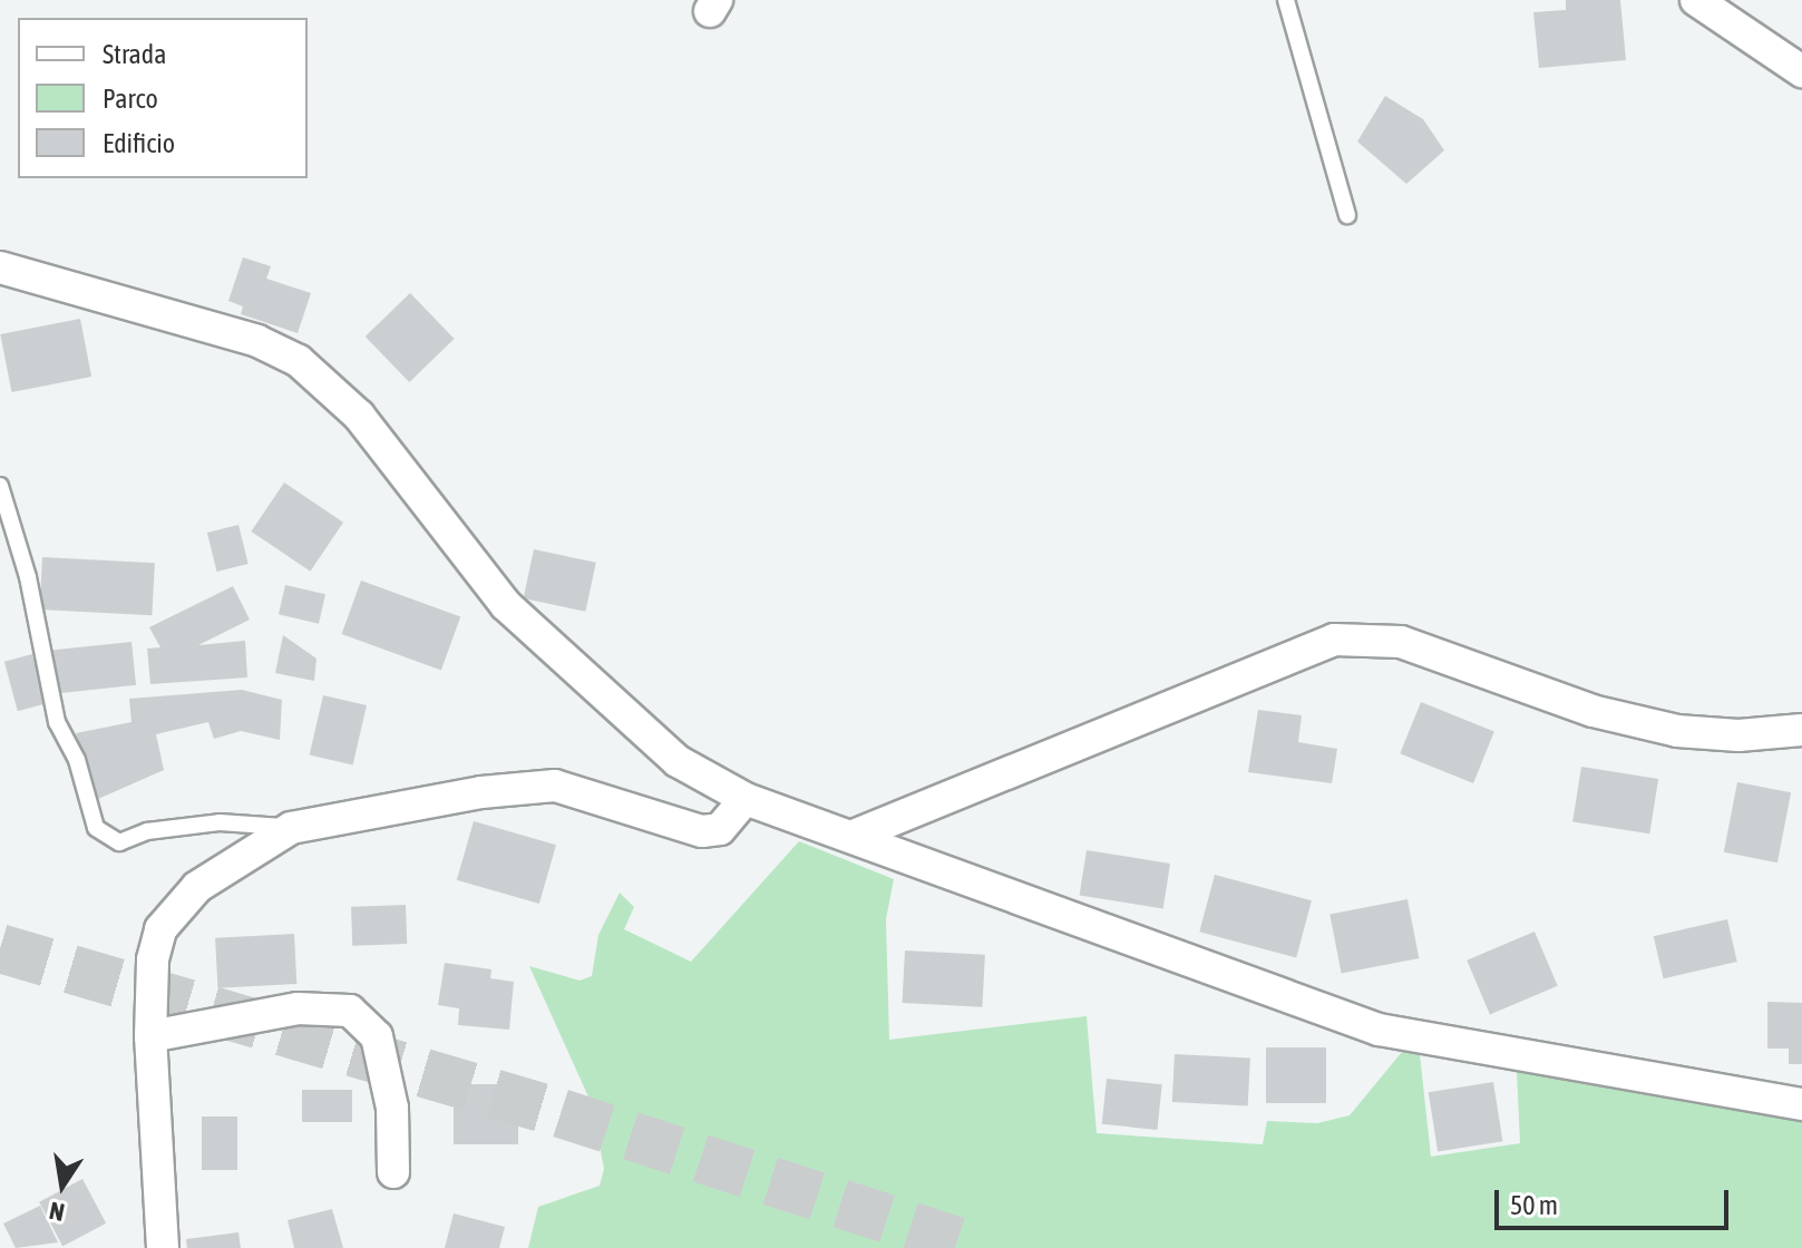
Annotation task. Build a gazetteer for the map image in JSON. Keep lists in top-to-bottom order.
{
  "legend": ["Strada", "Parco", "Edificio"],
  "scale_bar": "50 m",
  "north": "bottom"
}
